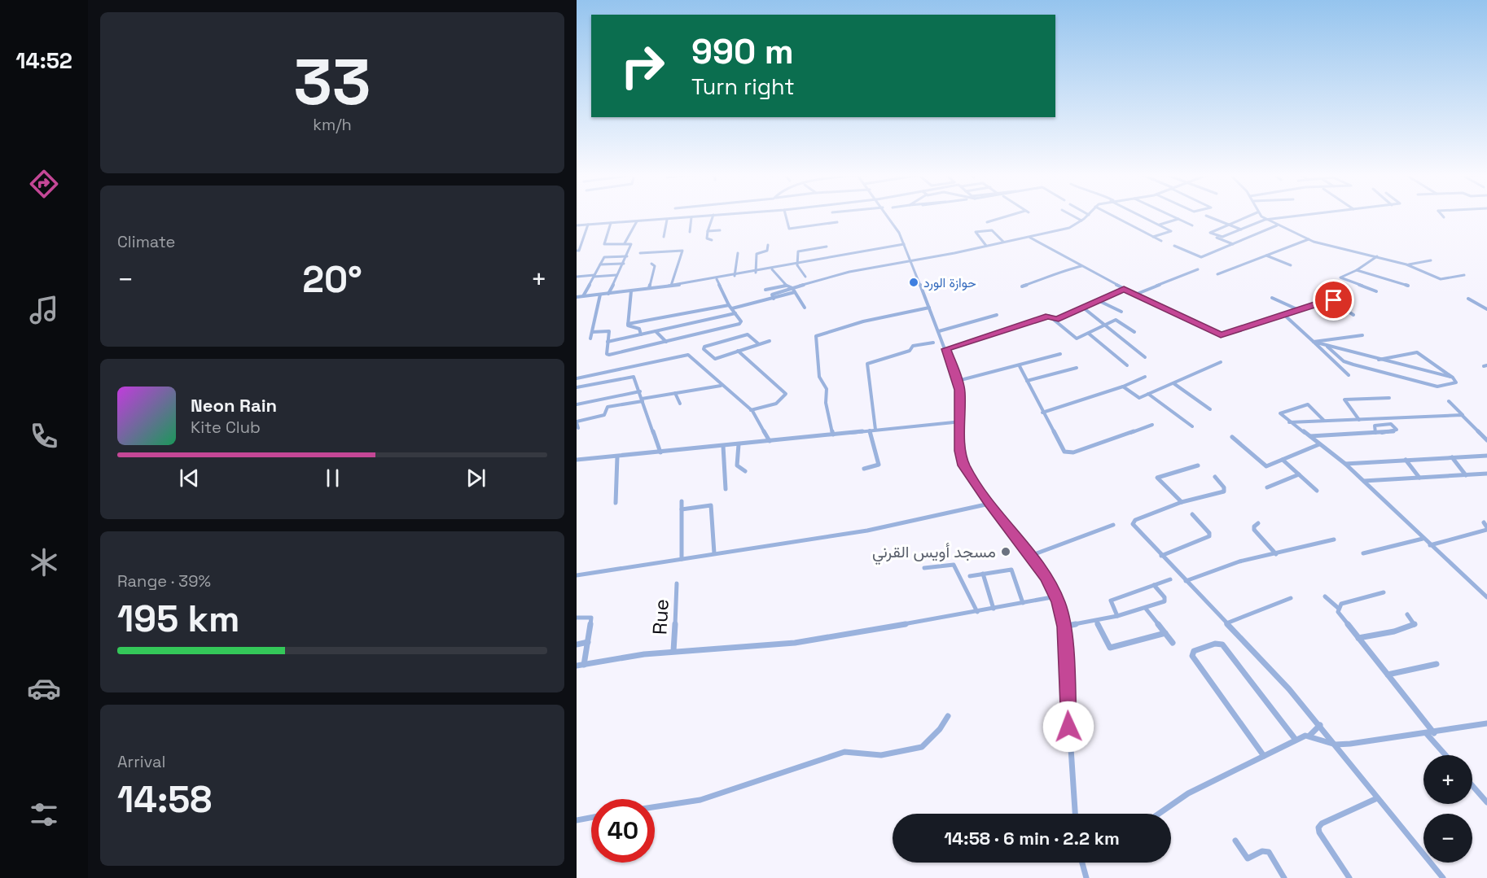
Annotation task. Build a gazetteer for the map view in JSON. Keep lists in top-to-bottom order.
{
  "streets": {
    "street": ["Rue"]
  },
  "places": ["حوازة الورد", "مسجد أويس القرني"],
  "page": {
    "tabs": "14:52",
    "tile": [
      ["33", "km/h"],
      "Climate",
      ["Range · 39%", "195 km"],
      ["Arrival", "14:58"]
    ],
    "turn": ["990 m", "Turn right"],
    "heat": ["−", "20°", "+"],
    "song": ["Neon Rain", "Kite Club"],
    "map_buttons": ["+", "−"],
    "limit": "40",
    "trip": "14:58 · 6 min · 2.2 km"
  }
}
